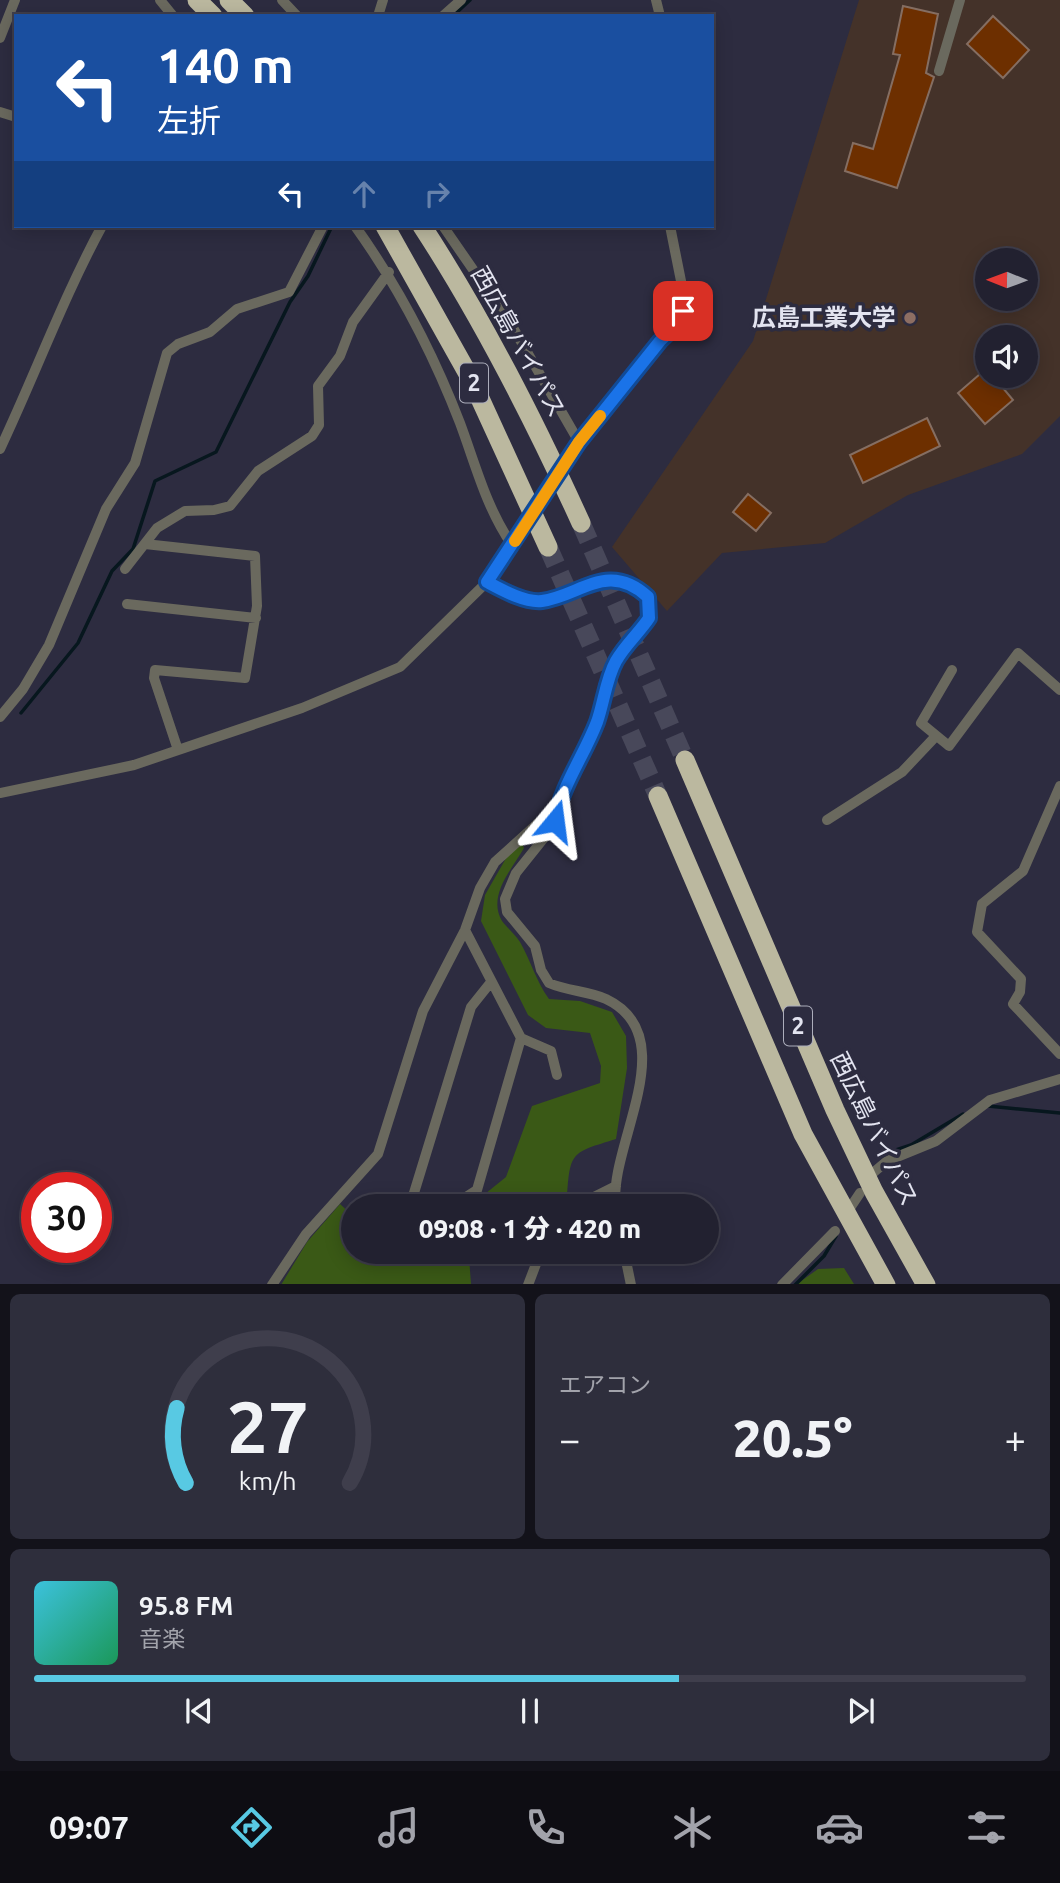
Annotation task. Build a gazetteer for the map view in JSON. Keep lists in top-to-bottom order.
{
  "streets": {
    "highway": ["西広島バイパス", "2"]
  },
  "places": ["広島工業大学"],
  "north": "left",
  "page": {
    "turn": ["140 m", "左折"],
    "limit": "30",
    "trip": "09:08 · 1 分 · 420 m",
    "tile": "エアコン",
    "heat": ["−", "20.5°", "+"],
    "song": ["95.8 FM", "音楽"],
    "tabs": "09:07",
    "gauge": ["27", "km/h"]
  }
}
